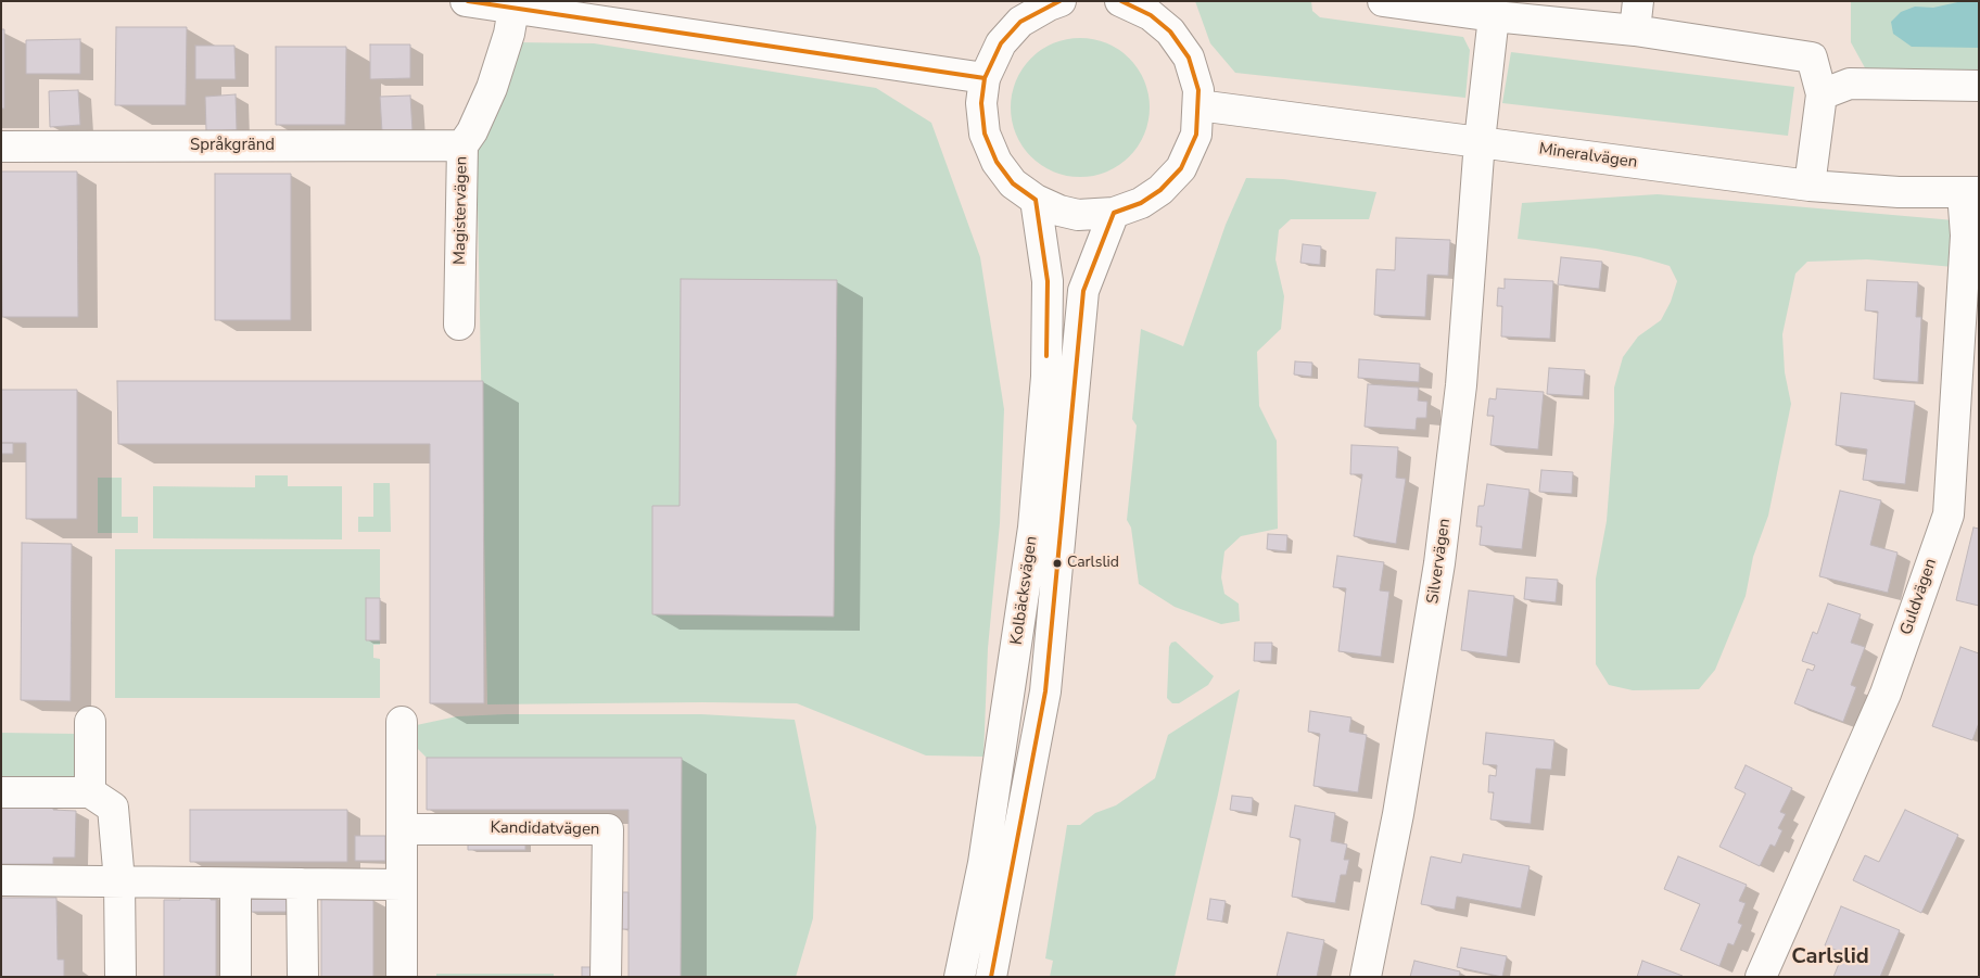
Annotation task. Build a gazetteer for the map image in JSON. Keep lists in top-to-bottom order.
{
  "streets": {
    "main road": [
      "Språkgränd",
      "Mineralvägen",
      "Magistervägen",
      "Silvervägen",
      "Kolbäcksvägen",
      "Guldvägen",
      "Kandidatvägen"
    ]
  },
  "crossings": [
    ["Språkgränd", "Magistervägen"],
    ["Mineralvägen", "Silvervägen"],
    ["Mineralvägen", "Guldvägen"]
  ],
  "districts": ["Carlslid"],
  "places": ["Carlslid"]
}
